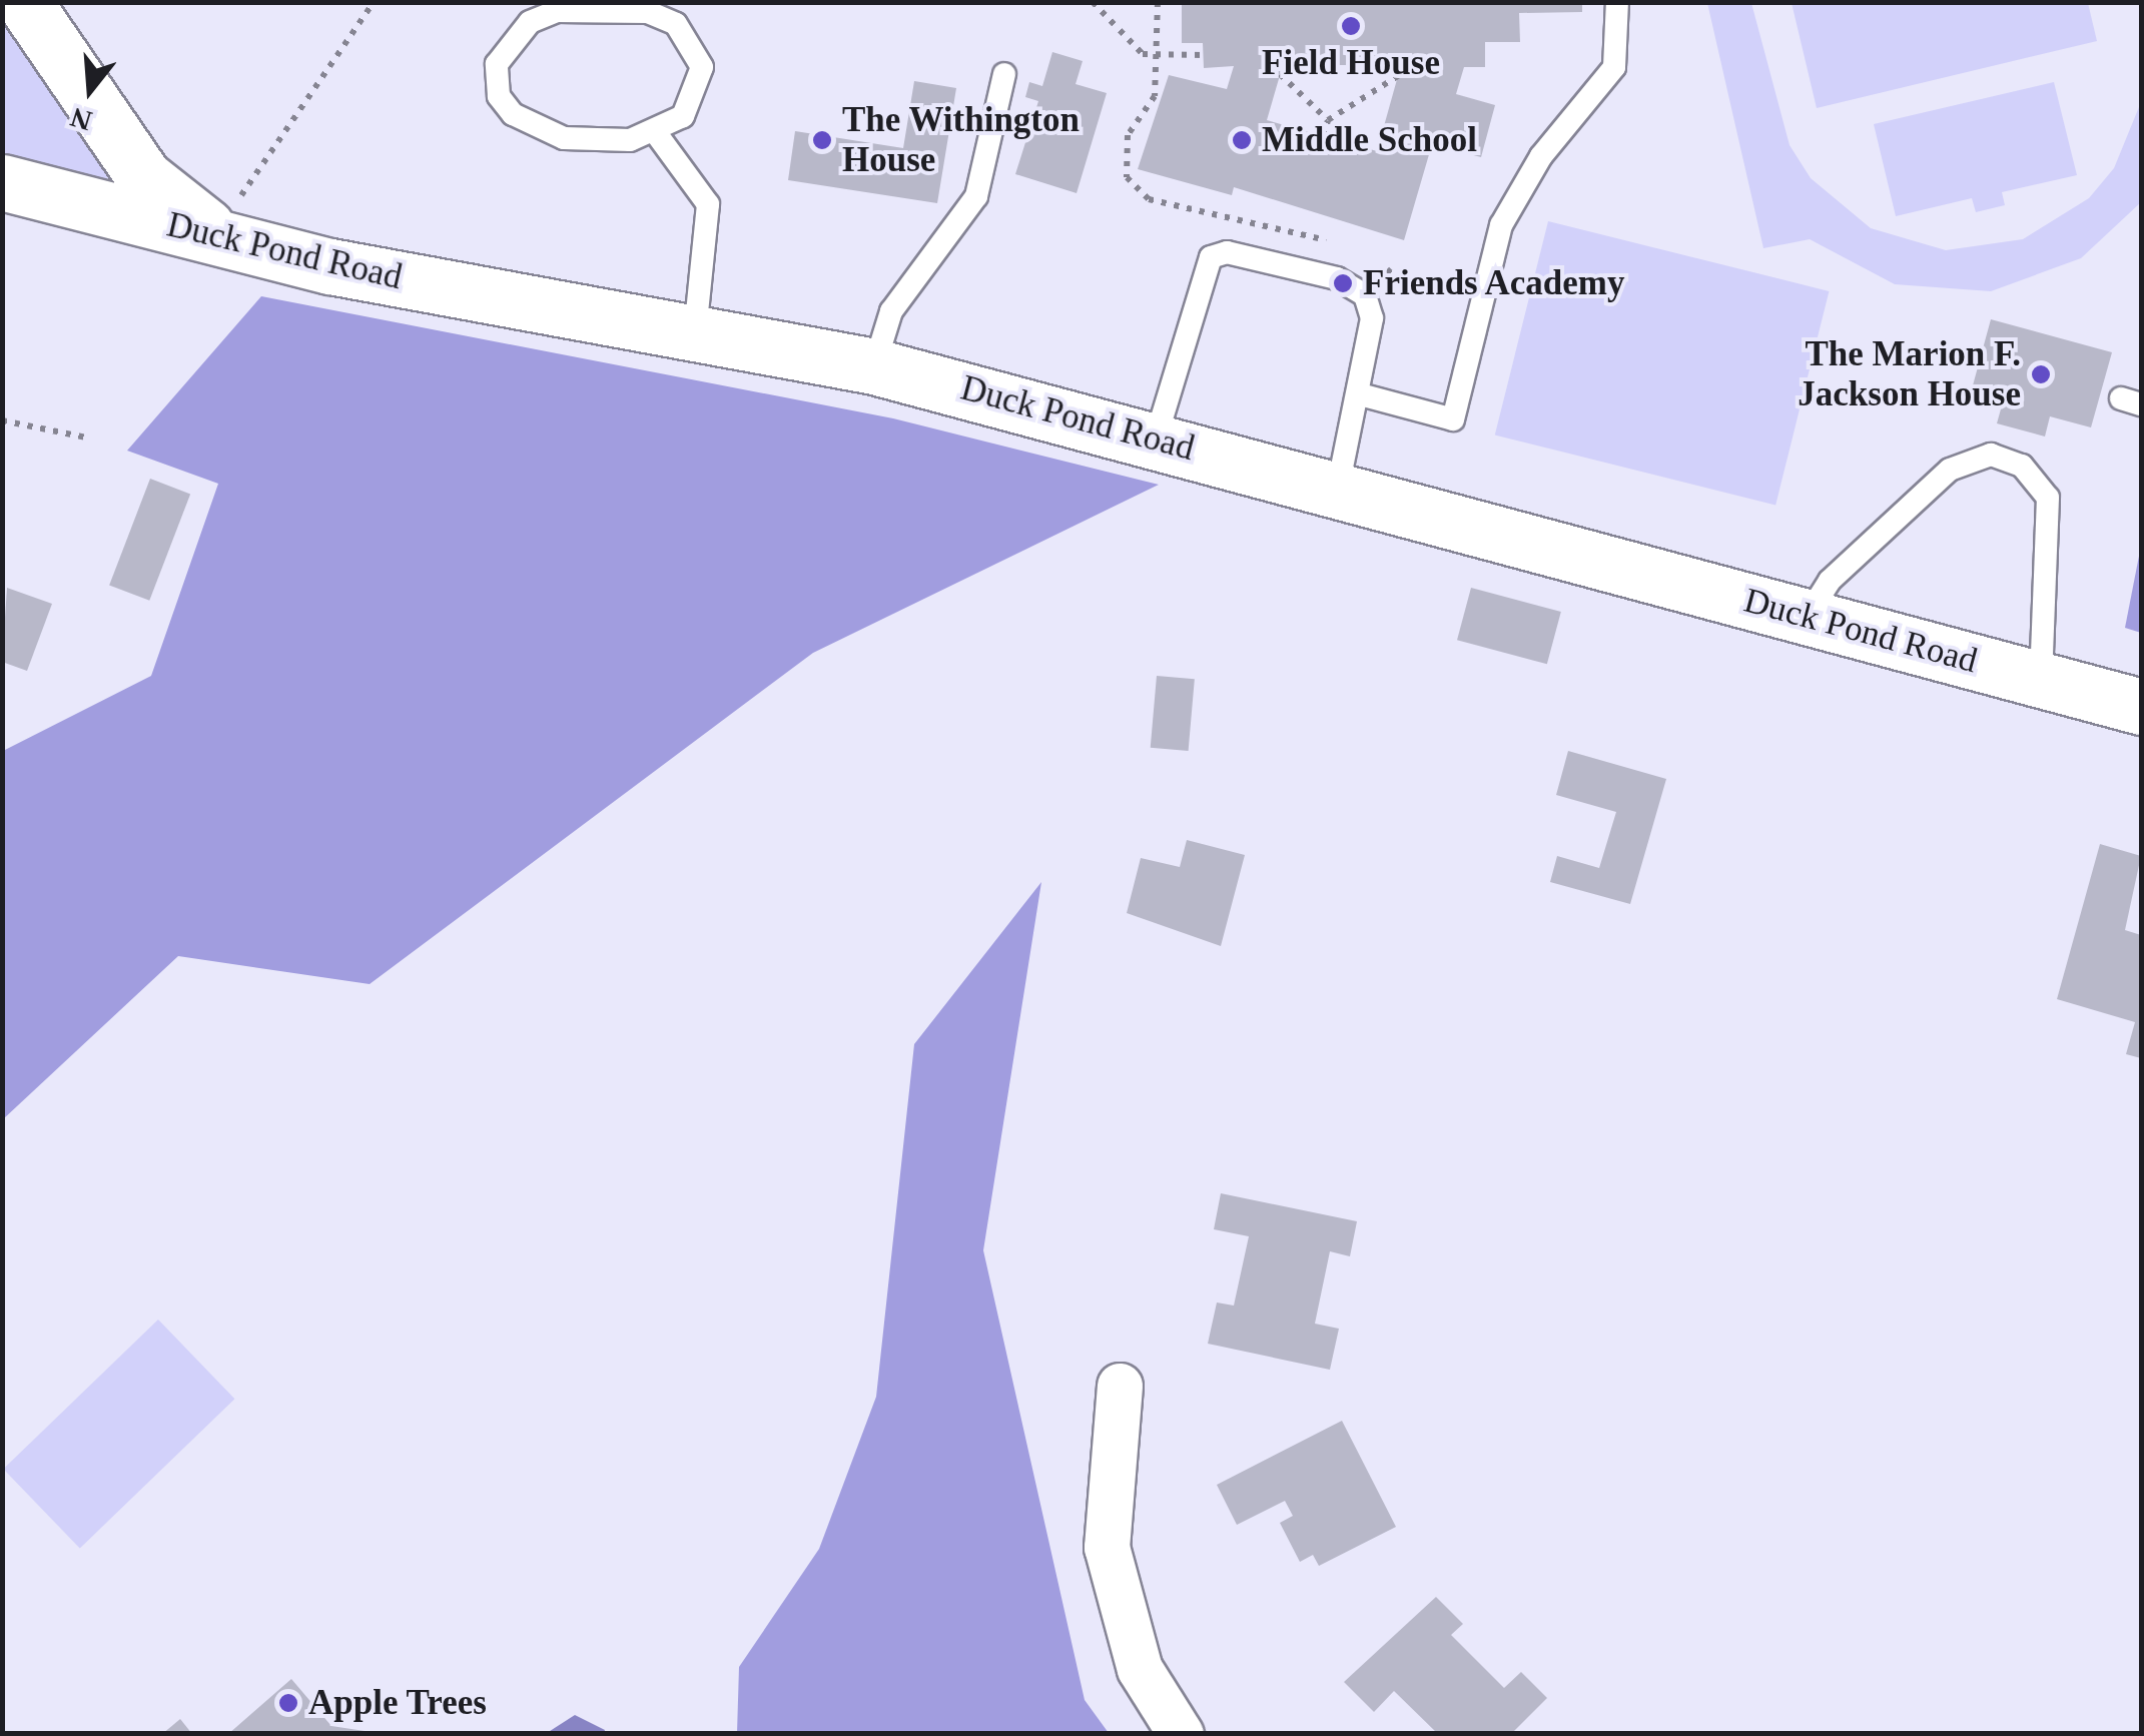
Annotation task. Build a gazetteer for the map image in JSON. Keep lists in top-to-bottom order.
{
  "streets": {
    "street": ["Duck Pond Road"]
  },
  "places": [
    "Field House",
    "The Withington House",
    "Middle School",
    "Friends Academy",
    "The Marion F. Jackson House",
    "Apple Trees"
  ],
  "north": "bottom"
}
